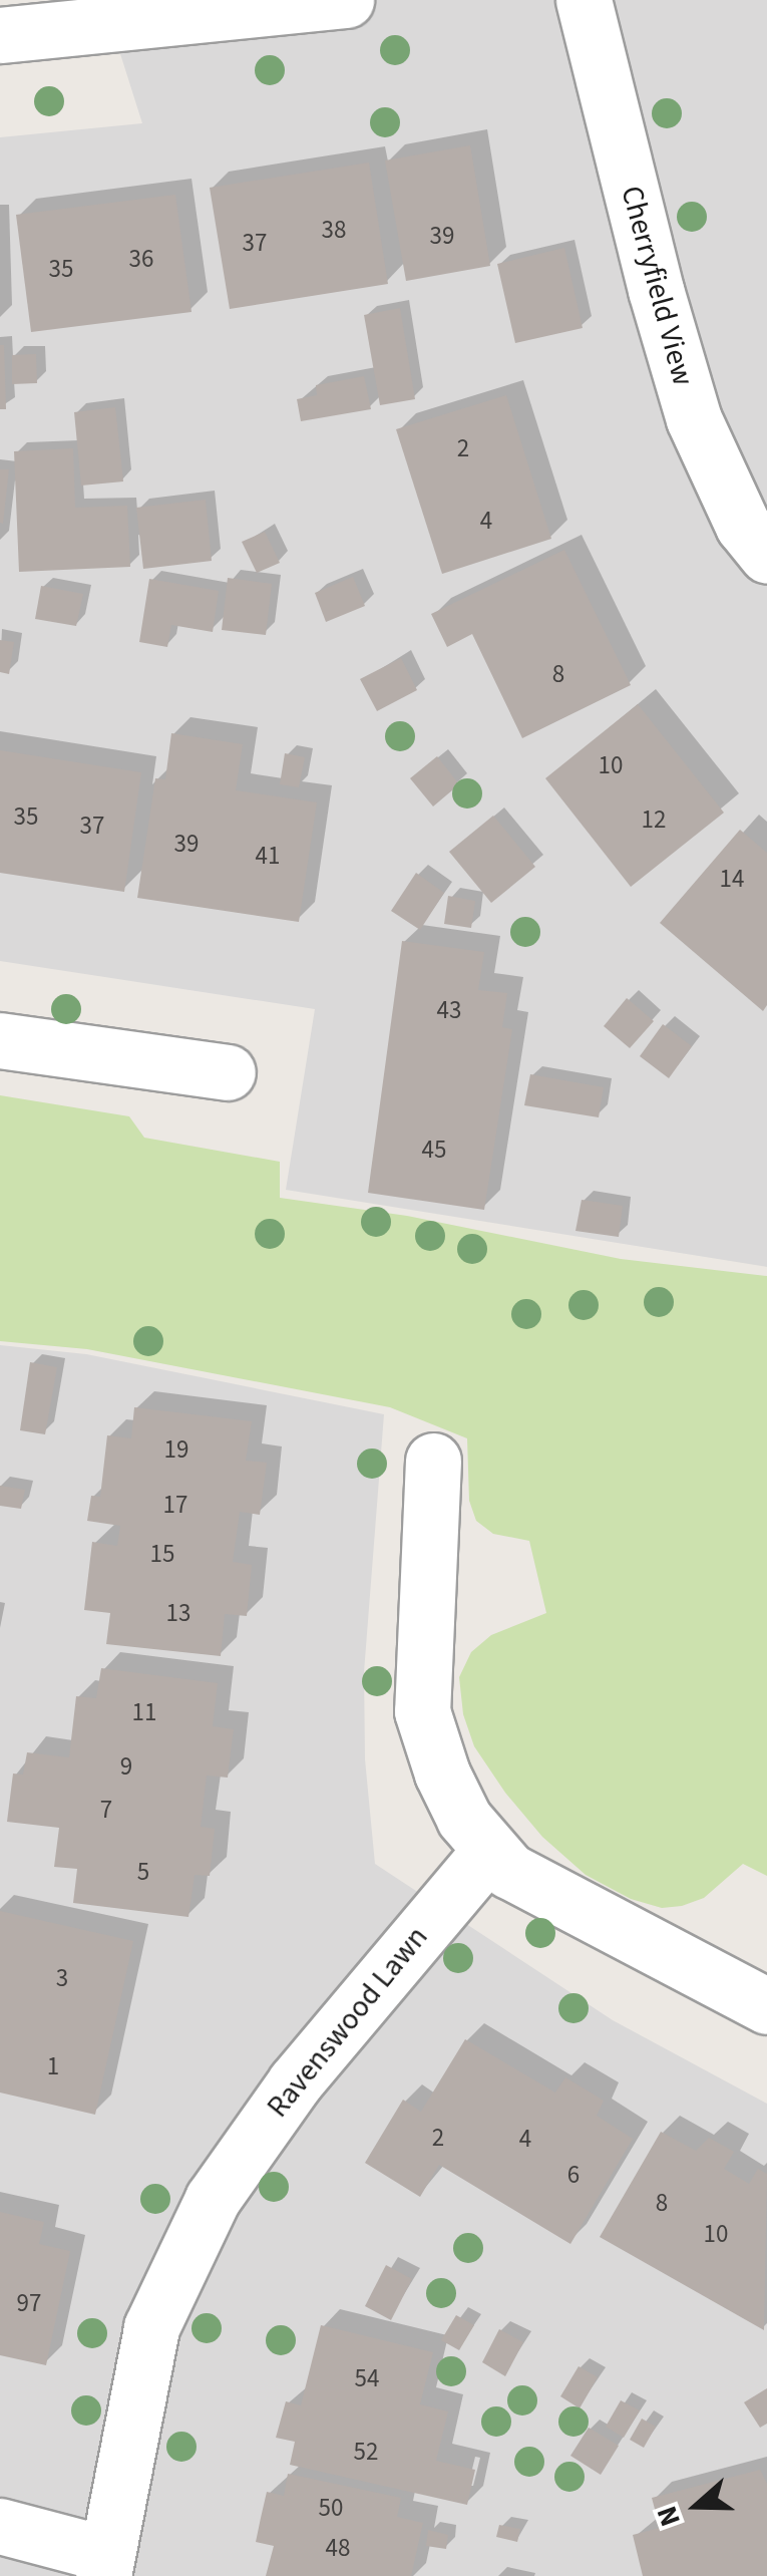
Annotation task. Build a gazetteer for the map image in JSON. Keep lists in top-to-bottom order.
{
  "streets": {
    "street": ["Cherryfield View", "Ravenswood Lawn"]
  },
  "house_numbers": [
    "38",
    "39",
    "37",
    "36",
    "35",
    "2",
    "4",
    "8",
    "10",
    "35",
    "12",
    "37",
    "39",
    "41",
    "14",
    "43",
    "45",
    "19",
    "17",
    "15",
    "13",
    "11",
    "9",
    "7",
    "5",
    "3",
    "1",
    "2",
    "4",
    "6",
    "8",
    "10",
    "97",
    "54",
    "52",
    "50",
    "48"
  ],
  "north": "left"
}
